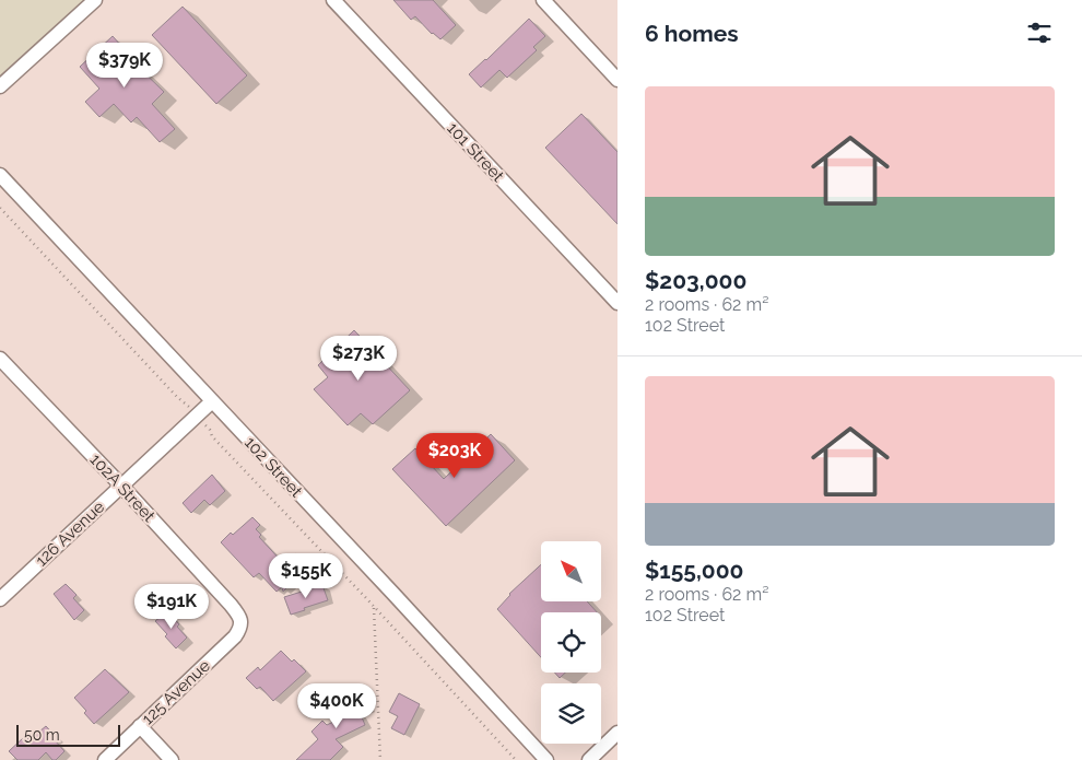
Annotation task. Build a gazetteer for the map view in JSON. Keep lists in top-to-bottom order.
{
  "streets": {
    "street": [
      "101 Street",
      "102 Street",
      "102A Street",
      "126 Avenue",
      "125 Avenue"
    ]
  },
  "crossings": [
    ["102 Street", "126 Avenue"],
    ["102A Street", "126 Avenue"],
    ["102A Street", "125 Avenue"]
  ],
  "scale_bar": "50 m",
  "north": "top left",
  "page": {
    "heading": "6 homes",
    "price": [
      "$379K",
      "$273K",
      "$203K",
      "$155K",
      "$191K",
      "$400K"
    ],
    "list": [
      {
        "name": "$203,000",
        "note": "2 rooms · 62 m² · 102 Street"
      },
      {
        "name": "$155,000",
        "note": "2 rooms · 62 m² · 102 Street"
      }
    ],
    "scale": "50 m"
  }
}
